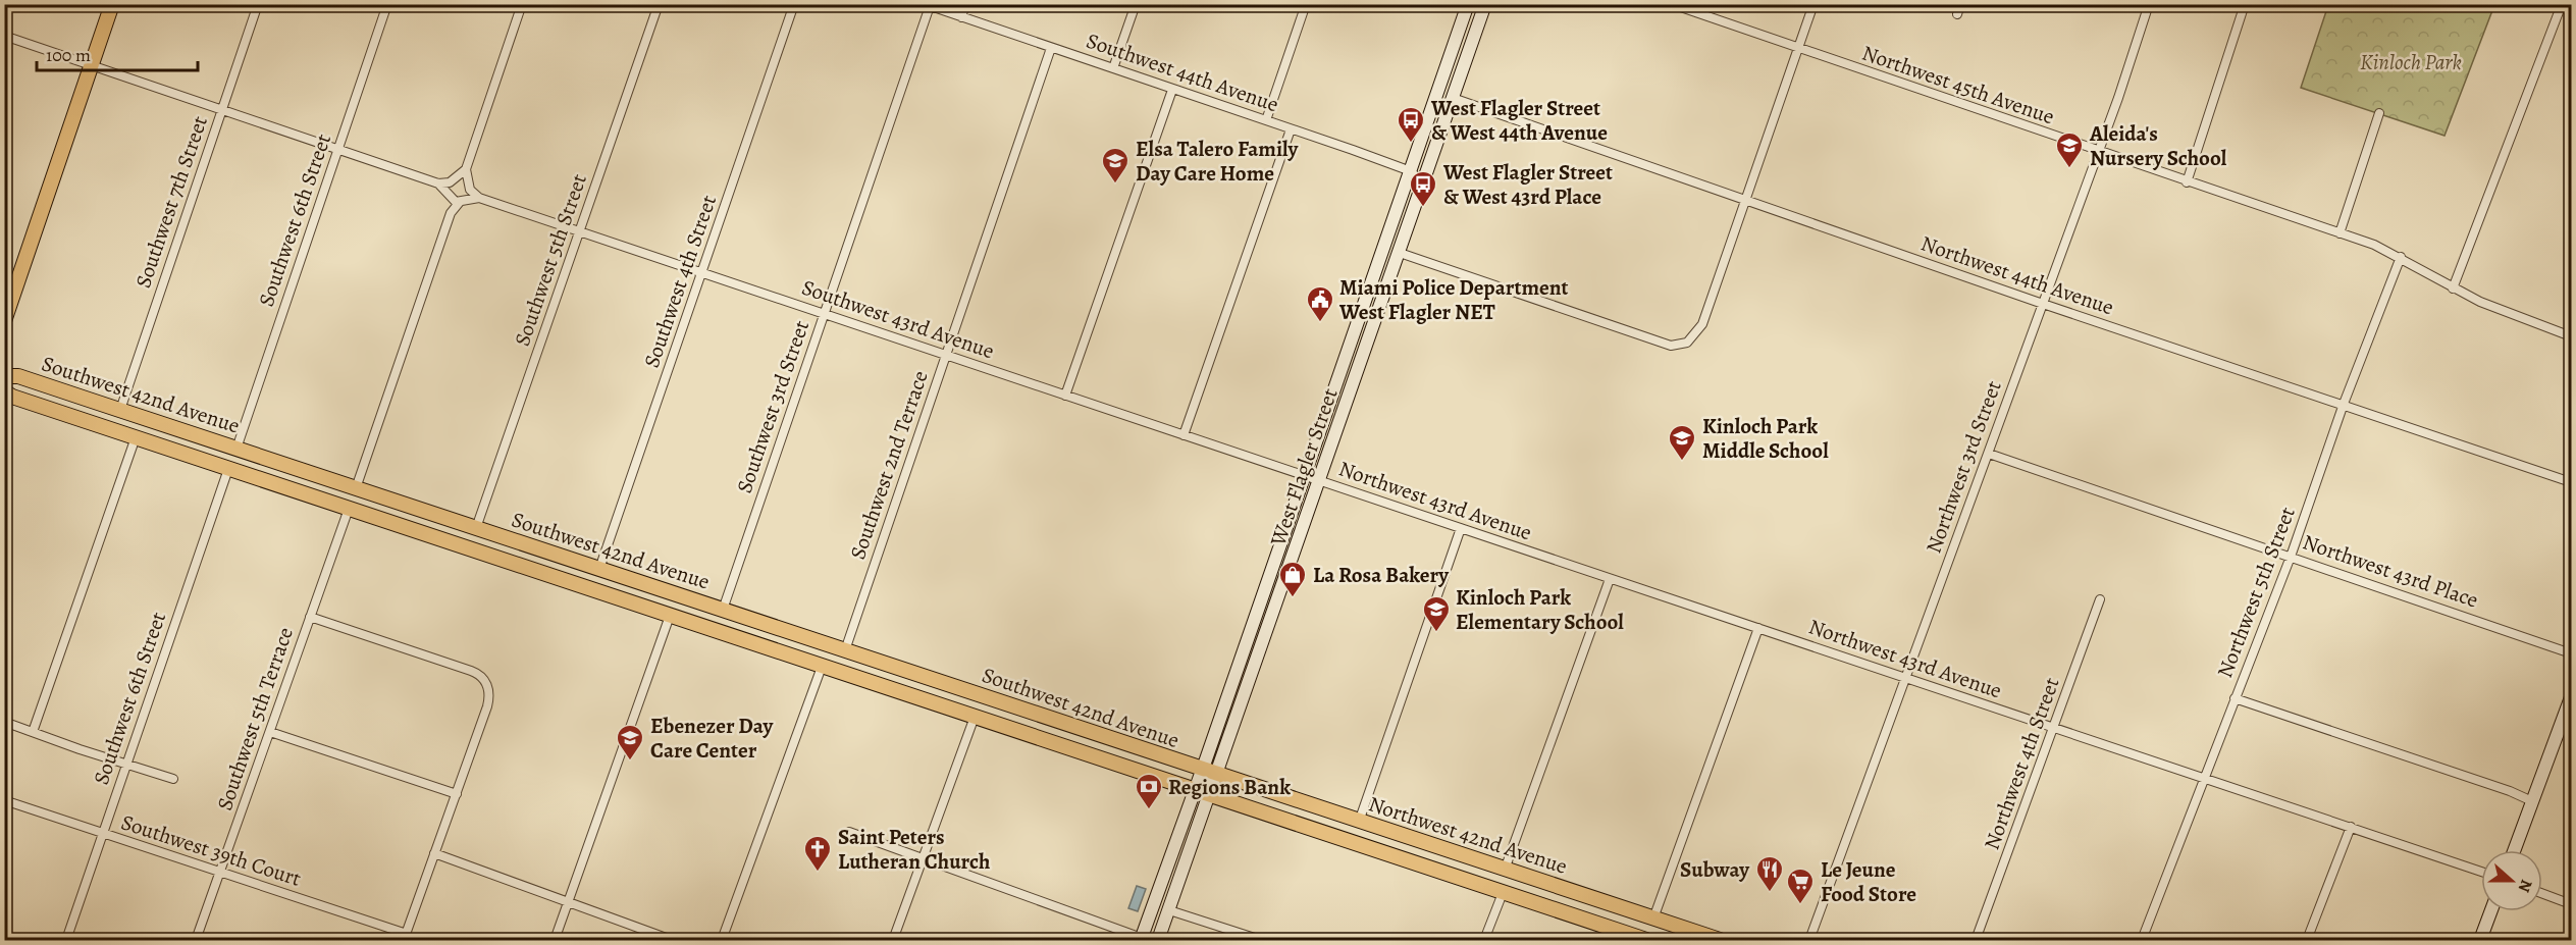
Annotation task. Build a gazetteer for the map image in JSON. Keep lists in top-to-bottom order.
{
  "streets": {
    "main road": ["Southwest 42nd Avenue", "West Flagler Street", "Northwest 42nd Avenue"],
    "street": [
      "Southwest 44th Avenue",
      "Northwest 45th Avenue",
      "Southwest 7th Street",
      "Southwest 6th Street",
      "Southwest 5th Street",
      "Northwest 44th Avenue",
      "Southwest 4th Street",
      "Southwest 43rd Avenue",
      "Southwest 3rd Street",
      "Southwest 2nd Terrace",
      "Northwest 3rd Street",
      "Northwest 43rd Avenue",
      "Northwest 43rd Place",
      "Northwest 5th Street",
      "Southwest 5th Terrace",
      "Northwest 4th Street",
      "Southwest 39th Court"
    ]
  },
  "crossings": [
    ["Southwest 44th Avenue", "Southwest 3rd Street"],
    ["Southwest 44th Avenue", "Southwest 2nd Terrace"],
    ["Southwest 44th Avenue", "West Flagler Street"],
    ["Northwest 45th Avenue", "Northwest 3rd Street"],
    ["Northwest 45th Avenue", "Northwest 5th Street"],
    ["Southwest 7th Street", "Southwest 43rd Avenue"],
    ["Southwest 7th Street", "Southwest 42nd Avenue"],
    ["Southwest 6th Street", "Southwest 43rd Avenue"],
    ["Southwest 6th Street", "Southwest 42nd Avenue"],
    ["Southwest 6th Street", "Southwest 39th Court"],
    ["Southwest 5th Street", "Southwest 43rd Avenue"],
    ["Southwest 5th Street", "Southwest 42nd Avenue"],
    ["Northwest 44th Avenue", "West Flagler Street"],
    ["Northwest 44th Avenue", "Northwest 3rd Street"],
    ["Northwest 44th Avenue", "Northwest 5th Street"],
    ["Southwest 4th Street", "Southwest 43rd Avenue"],
    ["Southwest 4th Street", "Southwest 42nd Avenue"],
    ["Southwest 43rd Avenue", "Southwest 3rd Street"],
    ["Southwest 43rd Avenue", "Southwest 2nd Terrace"],
    ["Southwest 43rd Avenue", "West Flagler Street"],
    ["Southwest 43rd Avenue", "Northwest 43rd Avenue"],
    ["Southwest 42nd Avenue", "Southwest 3rd Street"],
    ["Southwest 42nd Avenue", "Southwest 2nd Terrace"],
    ["Southwest 42nd Avenue", "West Flagler Street"],
    ["Southwest 42nd Avenue", "Southwest 5th Terrace"],
    ["Southwest 42nd Avenue", "Northwest 42nd Avenue"],
    ["West Flagler Street", "Northwest 43rd Avenue"],
    ["West Flagler Street", "Northwest 42nd Avenue"],
    ["Northwest 3rd Street", "Northwest 43rd Avenue"],
    ["Northwest 3rd Street", "Northwest 43rd Place"],
    ["Northwest 43rd Avenue", "Northwest 5th Street"],
    ["Northwest 43rd Avenue", "Northwest 4th Street"],
    ["Northwest 43rd Place", "Northwest 5th Street"],
    ["Southwest 5th Terrace", "Southwest 39th Court"]
  ],
  "parks": ["Kinloch Park"],
  "places": {
    "bus stop": ["West Flagler Street & West 44th Avenue", "West Flagler Street & West 43rd Place"],
    "school or university": [
      "Aleida's Nursery School",
      "Elsa Talero Family Day Care Home",
      "Kinloch Park Middle School",
      "Kinloch Park Elementary School",
      "Ebenezer Day Care Center"
    ],
    "public building": ["Miami Police Department West Flagler NET"],
    "shop": ["La Rosa Bakery"],
    "bank": ["Regions Bank"],
    "church": ["Saint Peters Lutheran Church"],
    "restaurant": ["Subway"],
    "supermarket": ["Le Jeune Food Store"]
  },
  "scale_bar": "100 m",
  "north": "right"
}
